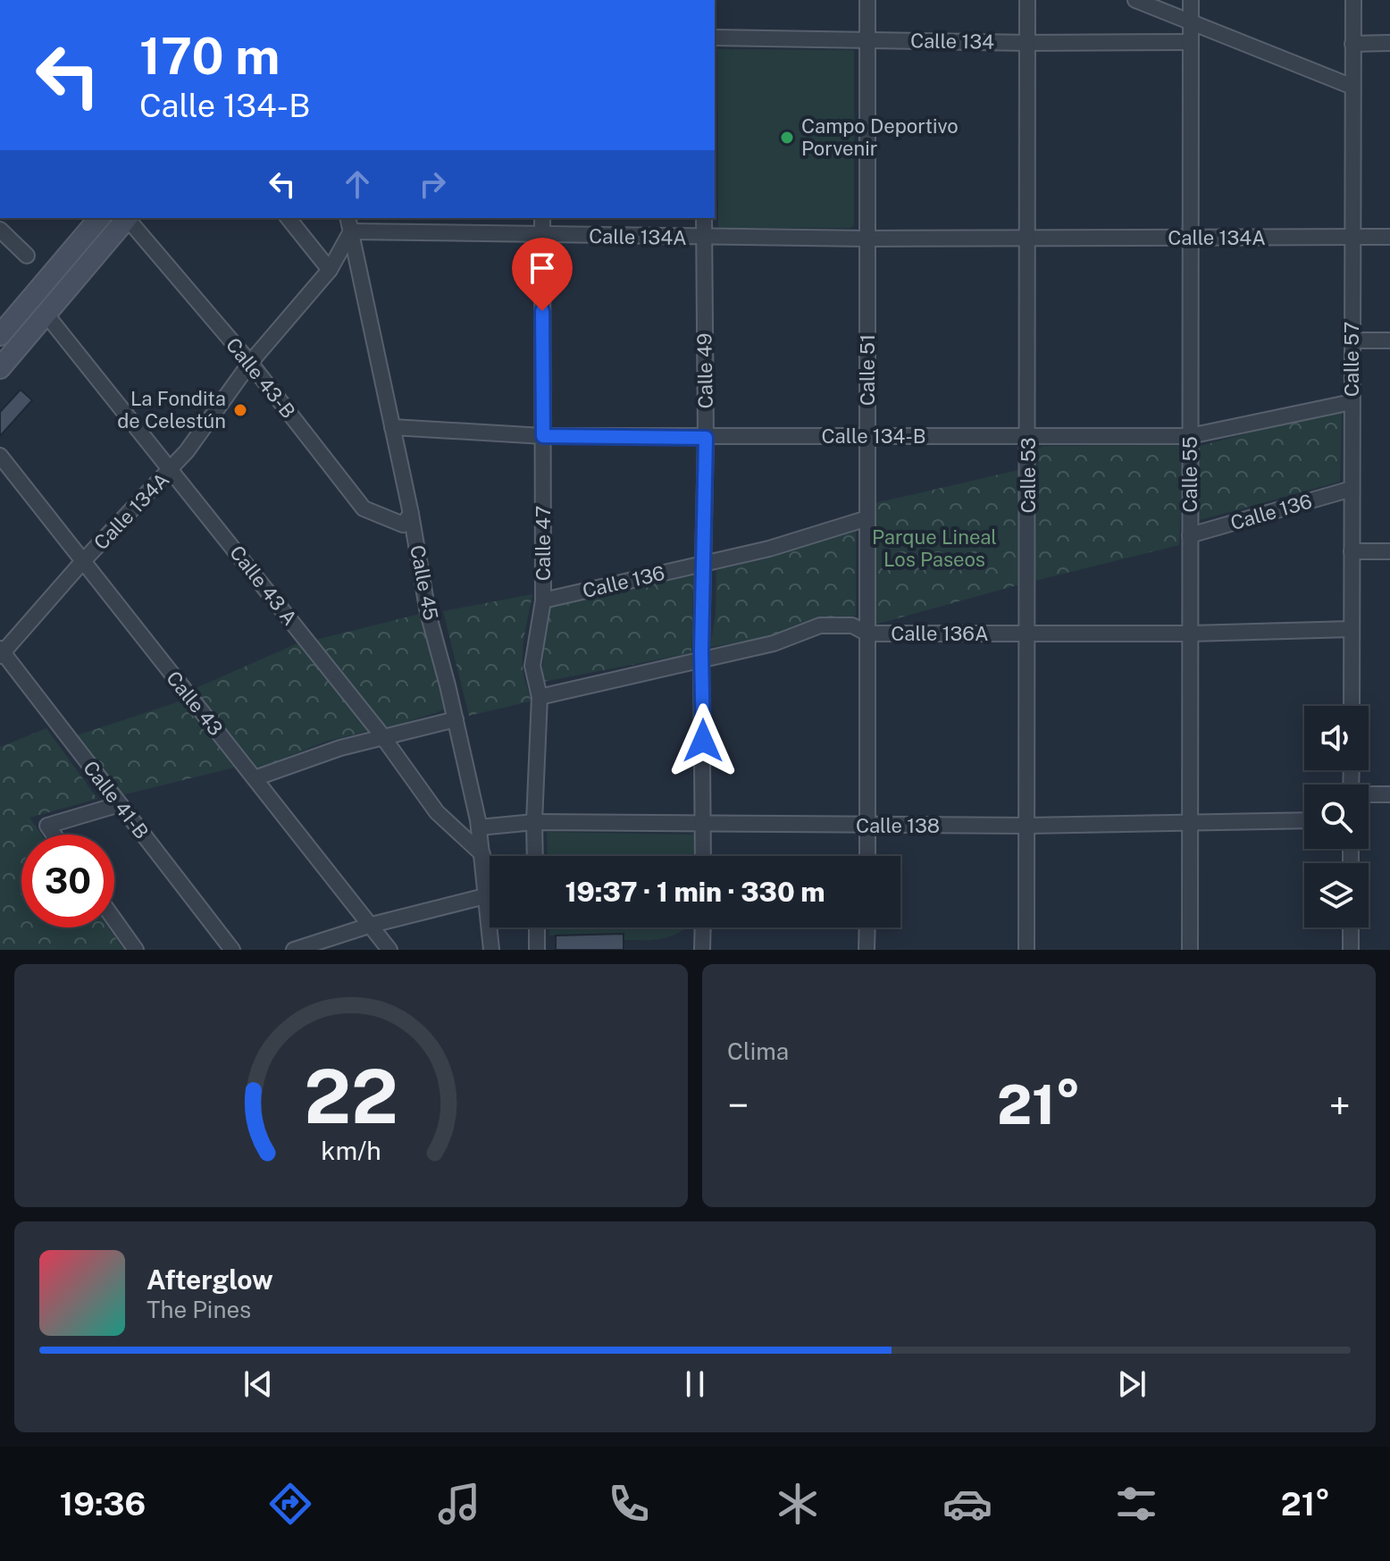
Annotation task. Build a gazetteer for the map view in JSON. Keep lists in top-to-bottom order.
{
  "streets": {
    "street": [
      "Calle 134",
      "Calle 134A",
      "Calle 57",
      "Calle 51",
      "Calle 49",
      "Calle 43-B",
      "Calle 134-B",
      "Calle 55",
      "Calle 53",
      "Calle 136",
      "Calle 47",
      "Calle 45",
      "Calle 43 A",
      "Calle 136A",
      "Calle 43",
      "Calle 41-B",
      "Calle 138"
    ]
  },
  "crossings": [
    ["Calle 134", "Calle 51"],
    ["Calle 134", "Calle 55"],
    ["Calle 134", "Calle 53"],
    ["Calle 134A", "Calle 57"],
    ["Calle 134A", "Calle 51"],
    ["Calle 134A", "Calle 49"],
    ["Calle 134A", "Calle 43-B"],
    ["Calle 134A", "Calle 55"],
    ["Calle 134A", "Calle 53"],
    ["Calle 134A", "Calle 47"],
    ["Calle 134A", "Calle 45"],
    ["Calle 134A", "Calle 43 A"],
    ["Calle 134A", "Calle 43"],
    ["Calle 134A", "Calle 41-B"],
    ["Calle 57", "Calle 134-B"],
    ["Calle 57", "Calle 136"],
    ["Calle 57", "Calle 136A"],
    ["Calle 51", "Calle 134-B"],
    ["Calle 51", "Calle 136"],
    ["Calle 51", "Calle 136A"],
    ["Calle 51", "Calle 138"],
    ["Calle 49", "Calle 134-B"],
    ["Calle 49", "Calle 136"],
    ["Calle 49", "Calle 136A"],
    ["Calle 49", "Calle 138"],
    ["Calle 43-B", "Calle 45"],
    ["Calle 134-B", "Calle 55"],
    ["Calle 134-B", "Calle 53"],
    ["Calle 134-B", "Calle 47"],
    ["Calle 134-B", "Calle 45"],
    ["Calle 55", "Calle 136"],
    ["Calle 55", "Calle 136A"],
    ["Calle 55", "Calle 138"],
    ["Calle 53", "Calle 136A"],
    ["Calle 53", "Calle 138"],
    ["Calle 136", "Calle 47"],
    ["Calle 47", "Calle 136A"],
    ["Calle 47", "Calle 138"],
    ["Calle 45", "Calle 43 A"],
    ["Calle 45", "Calle 138"]
  ],
  "parks": ["Parque Lineal Los Paseos"],
  "places": ["Campo Deportivo Porvenir", "La Fondita de Celestún"],
  "page": {
    "turn": ["170 m", "Calle 134-B"],
    "limit": "30",
    "trip": "19:37 · 1 min · 330 m",
    "tile": "Clima",
    "heat": ["−", "21°", "+"],
    "song": ["Afterglow", "The Pines"],
    "tabs": ["19:36", "21°"],
    "gauge": ["22", "km/h"]
  }
}
